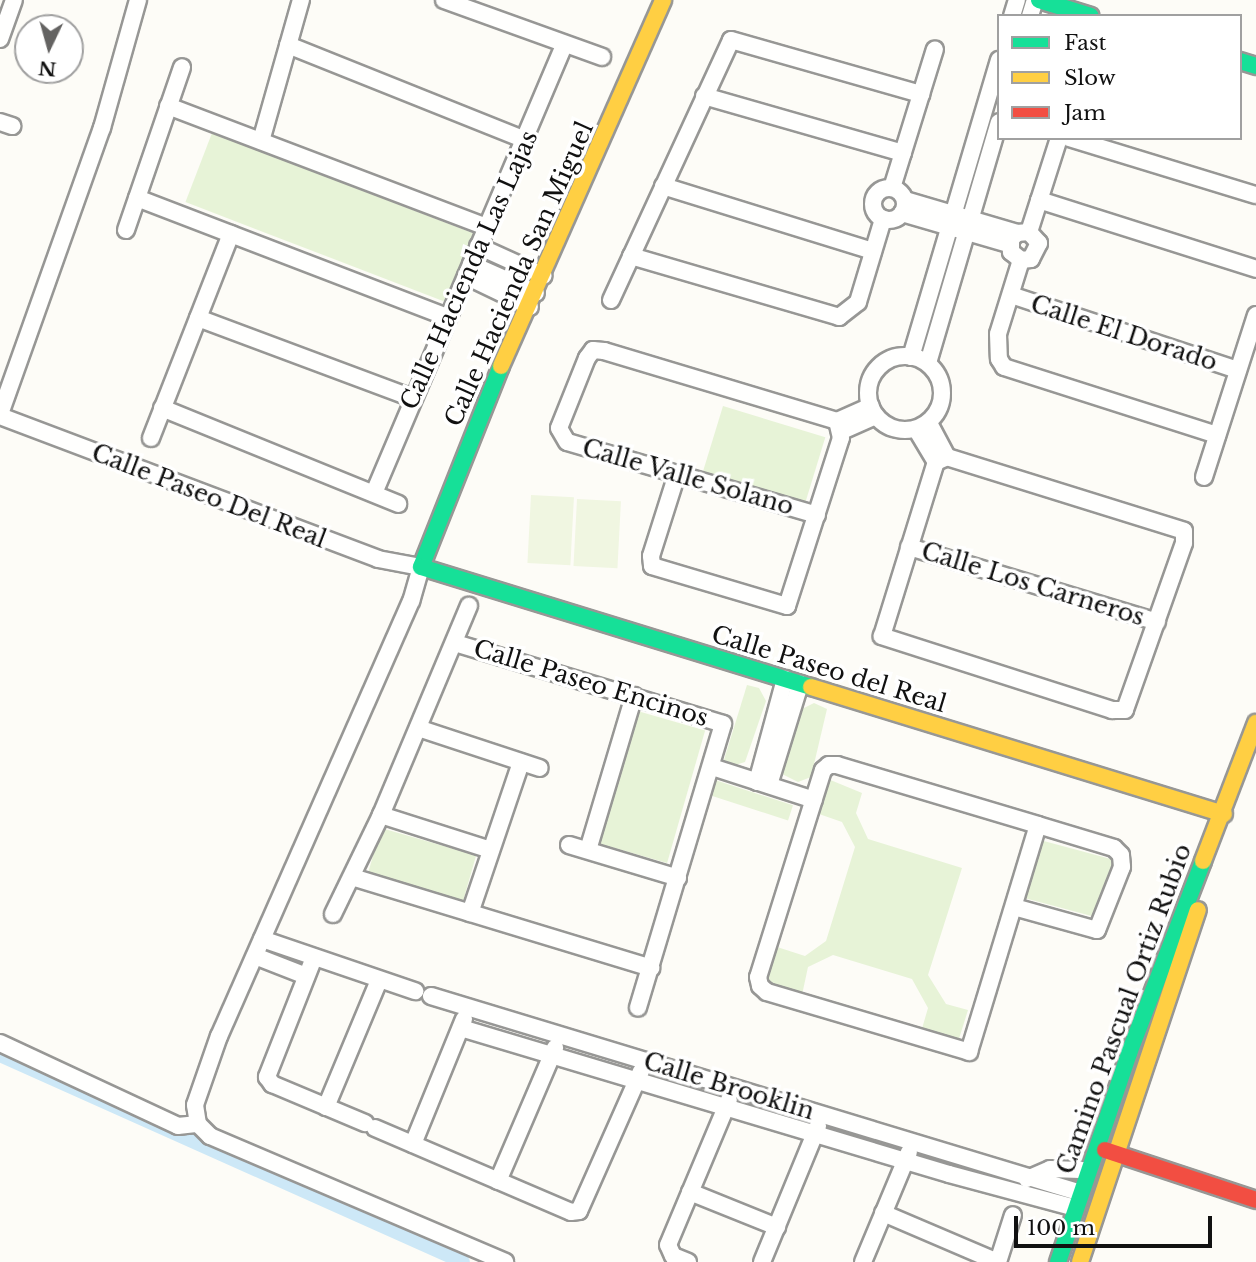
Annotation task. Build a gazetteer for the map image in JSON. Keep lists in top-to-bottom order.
{
  "streets": {
    "street": [
      "Calle Hacienda Las Lajas",
      "Calle Hacienda San Miguel",
      "Calle El Dorado",
      "Calle Valle Solano",
      "Calle Paseo Del Real",
      "Calle Los Carneros",
      "Calle Paseo del Real",
      "Calle Paseo Encinos",
      "Camino Pascual Ortiz Rubio",
      "Calle Brooklin"
    ]
  },
  "crossings": [
    ["Calle Hacienda San Miguel", "Calle Paseo Del Real"],
    ["Calle Hacienda San Miguel", "Calle Paseo del Real"],
    ["Calle Paseo Del Real", "Calle Paseo del Real"],
    ["Calle Paseo del Real", "Camino Pascual Ortiz Rubio"],
    ["Camino Pascual Ortiz Rubio", "Calle Brooklin"]
  ],
  "legend": ["Fast", "Slow", "Jam"],
  "scale_bar": "100 m",
  "north": "bottom"
}
